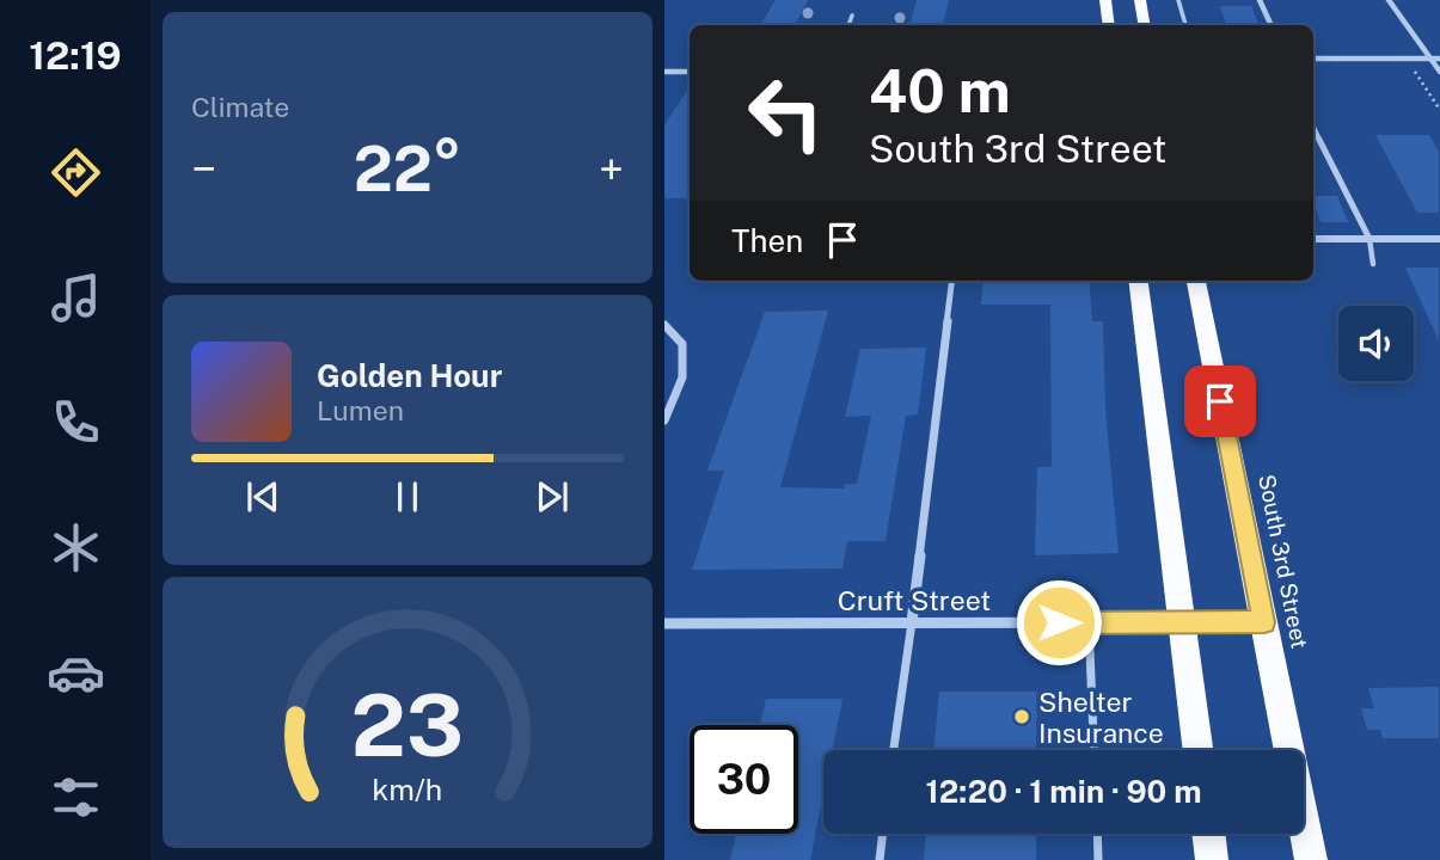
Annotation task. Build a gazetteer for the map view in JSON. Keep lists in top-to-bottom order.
{
  "streets": {
    "highway": ["South 3rd Street"],
    "street": ["Cruft Street"]
  },
  "crossings": [
    ["South 3rd Street", "Cruft Street"]
  ],
  "places": ["Shelter Insurance"],
  "page": {
    "tabs": "12:19",
    "tile": "Climate",
    "turn": ["40 m", "South 3rd Street"],
    "heat": ["−", "22°", "+"],
    "then": "Then",
    "song": ["Golden Hour", "Lumen"],
    "limit": "30",
    "trip": "12:20 · 1 min · 90 m",
    "gauge": ["23", "km/h"]
  }
}
